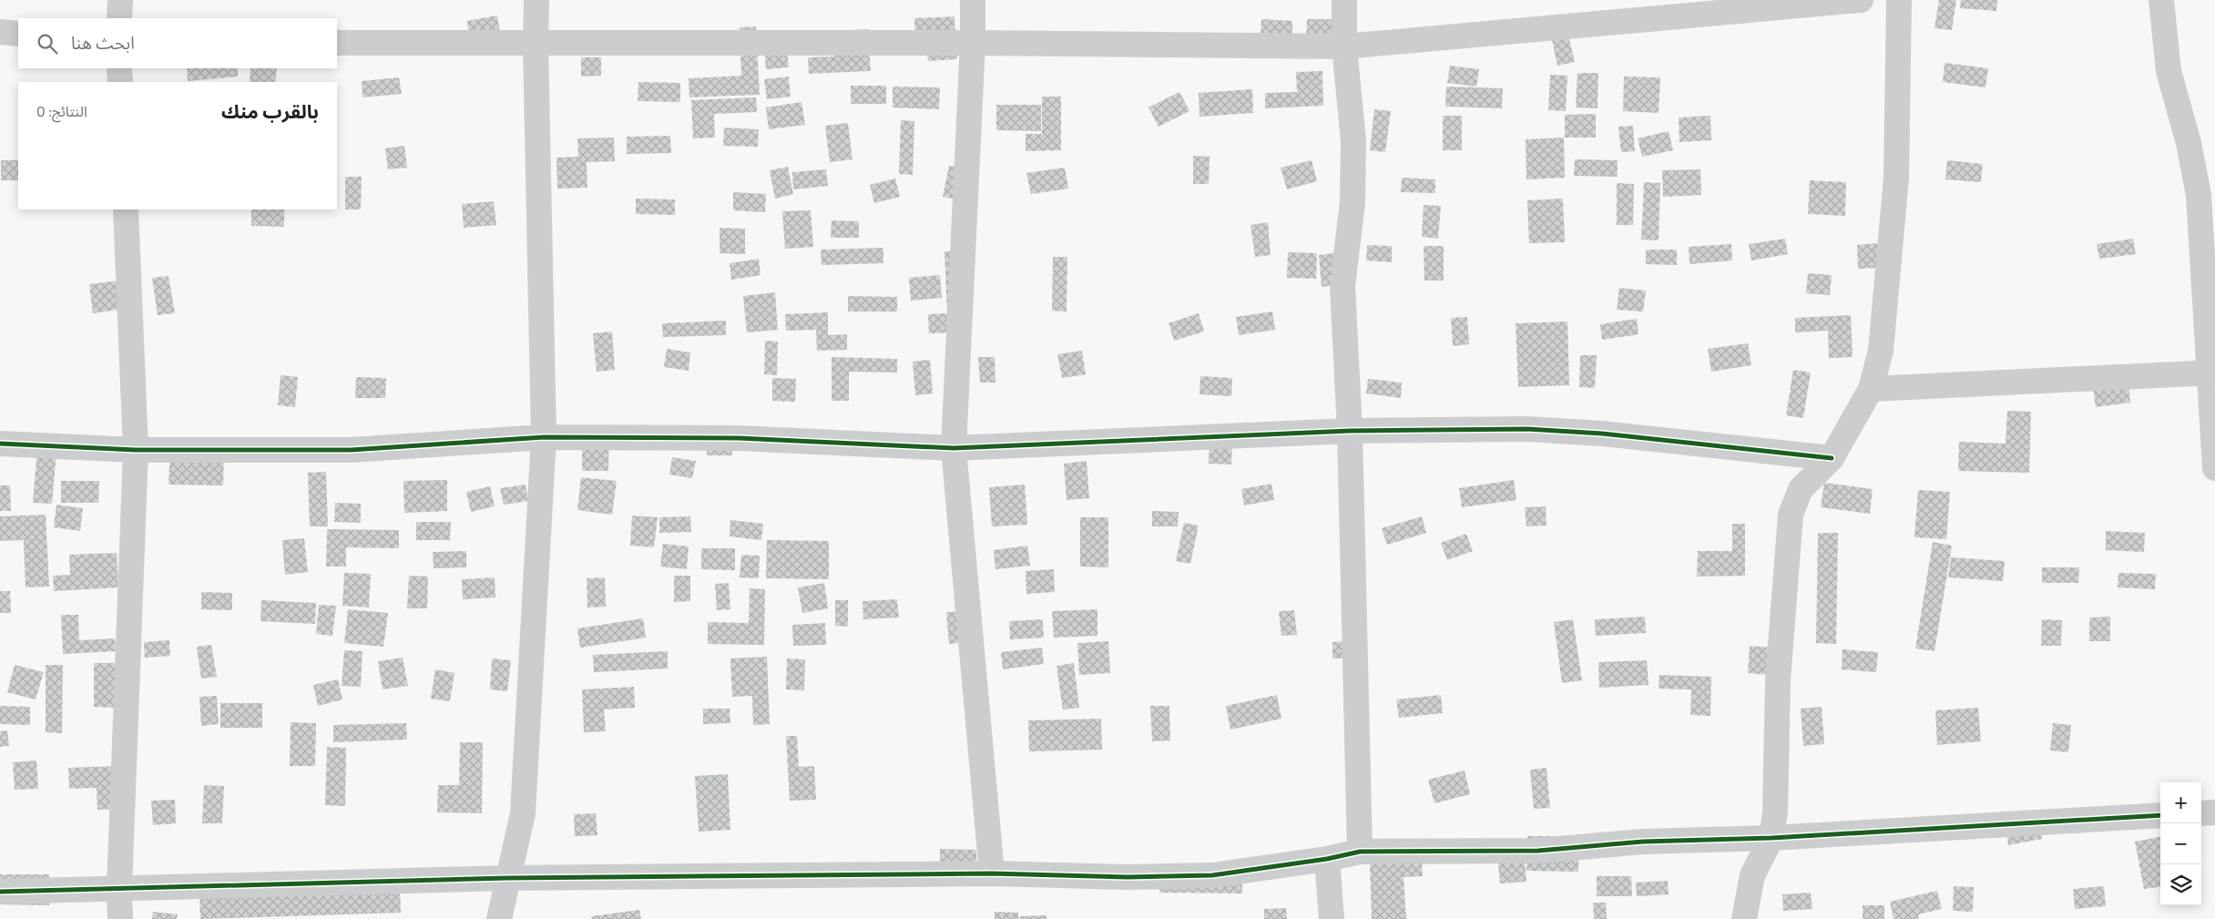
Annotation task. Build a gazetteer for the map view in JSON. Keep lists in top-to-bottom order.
{
  "page": {
    "search": "ابحث هنا",
    "heading": ["بالقرب منك", "النتائج: 0"],
    "map_buttons": ["+", "−"]
  }
}
